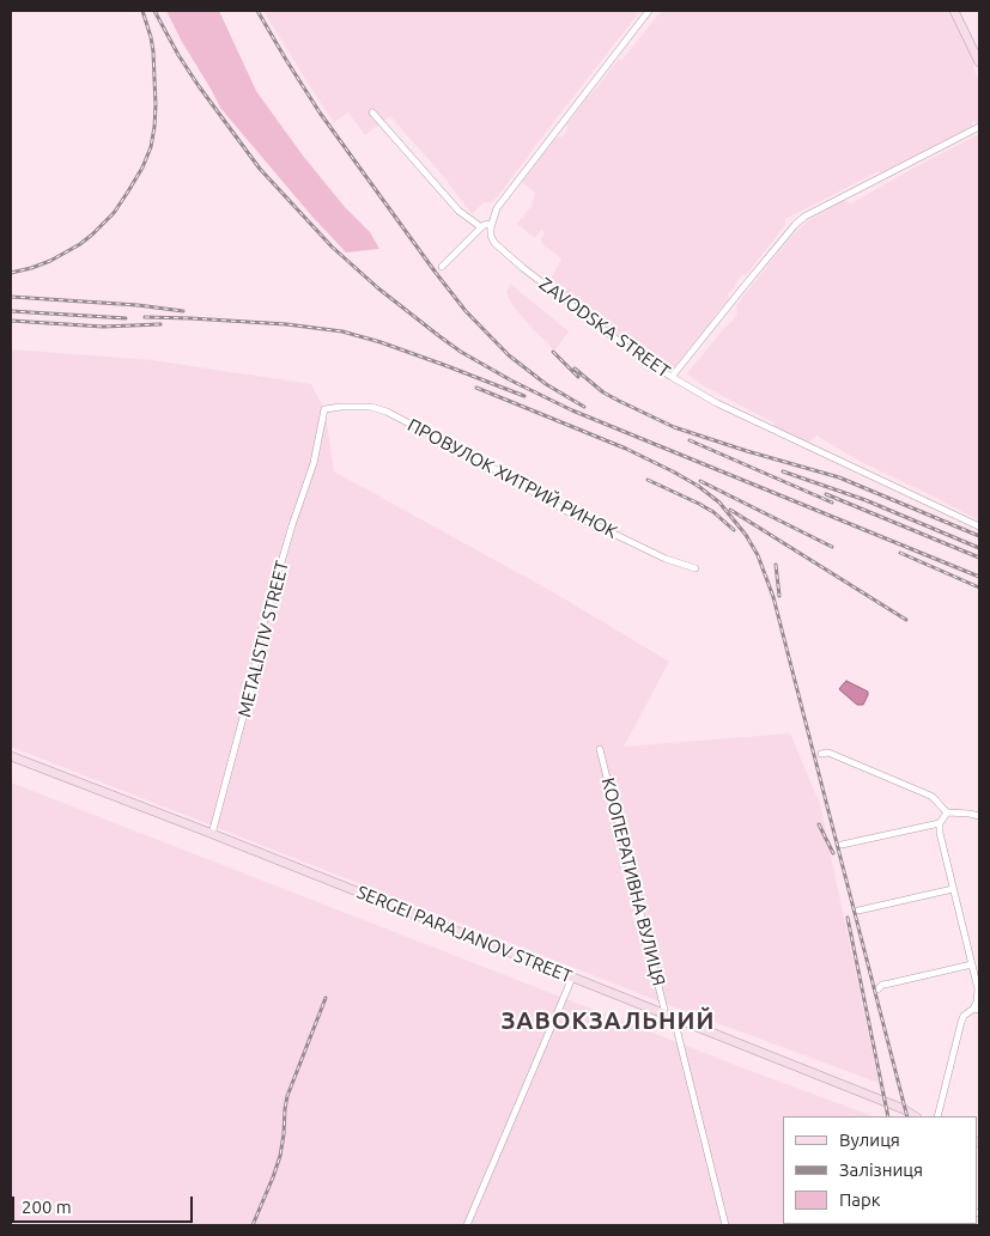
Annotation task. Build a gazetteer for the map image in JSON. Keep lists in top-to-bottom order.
{
  "streets": {
    "main road": ["SERGEI PARAJANOV STREET"],
    "street": [
      "ZAVODSKA STREET",
      "ПРОВУЛОК ХИТРИЙ РИНОК",
      "METALISTIV STREET",
      "КООПЕРАТИВНА ВУЛИЦЯ"
    ]
  },
  "crossings": [
    ["ПРОВУЛОК ХИТРИЙ РИНОК", "METALISTIV STREET"],
    ["METALISTIV STREET", "SERGEI PARAJANOV STREET"],
    ["КООПЕРАТИВНА ВУЛИЦЯ", "SERGEI PARAJANOV STREET"]
  ],
  "districts": ["ЗАВОКЗАЛЬНИЙ"],
  "legend": ["Вулиця", "Залізниця", "Парк"],
  "scale_bar": "200 m"
}
